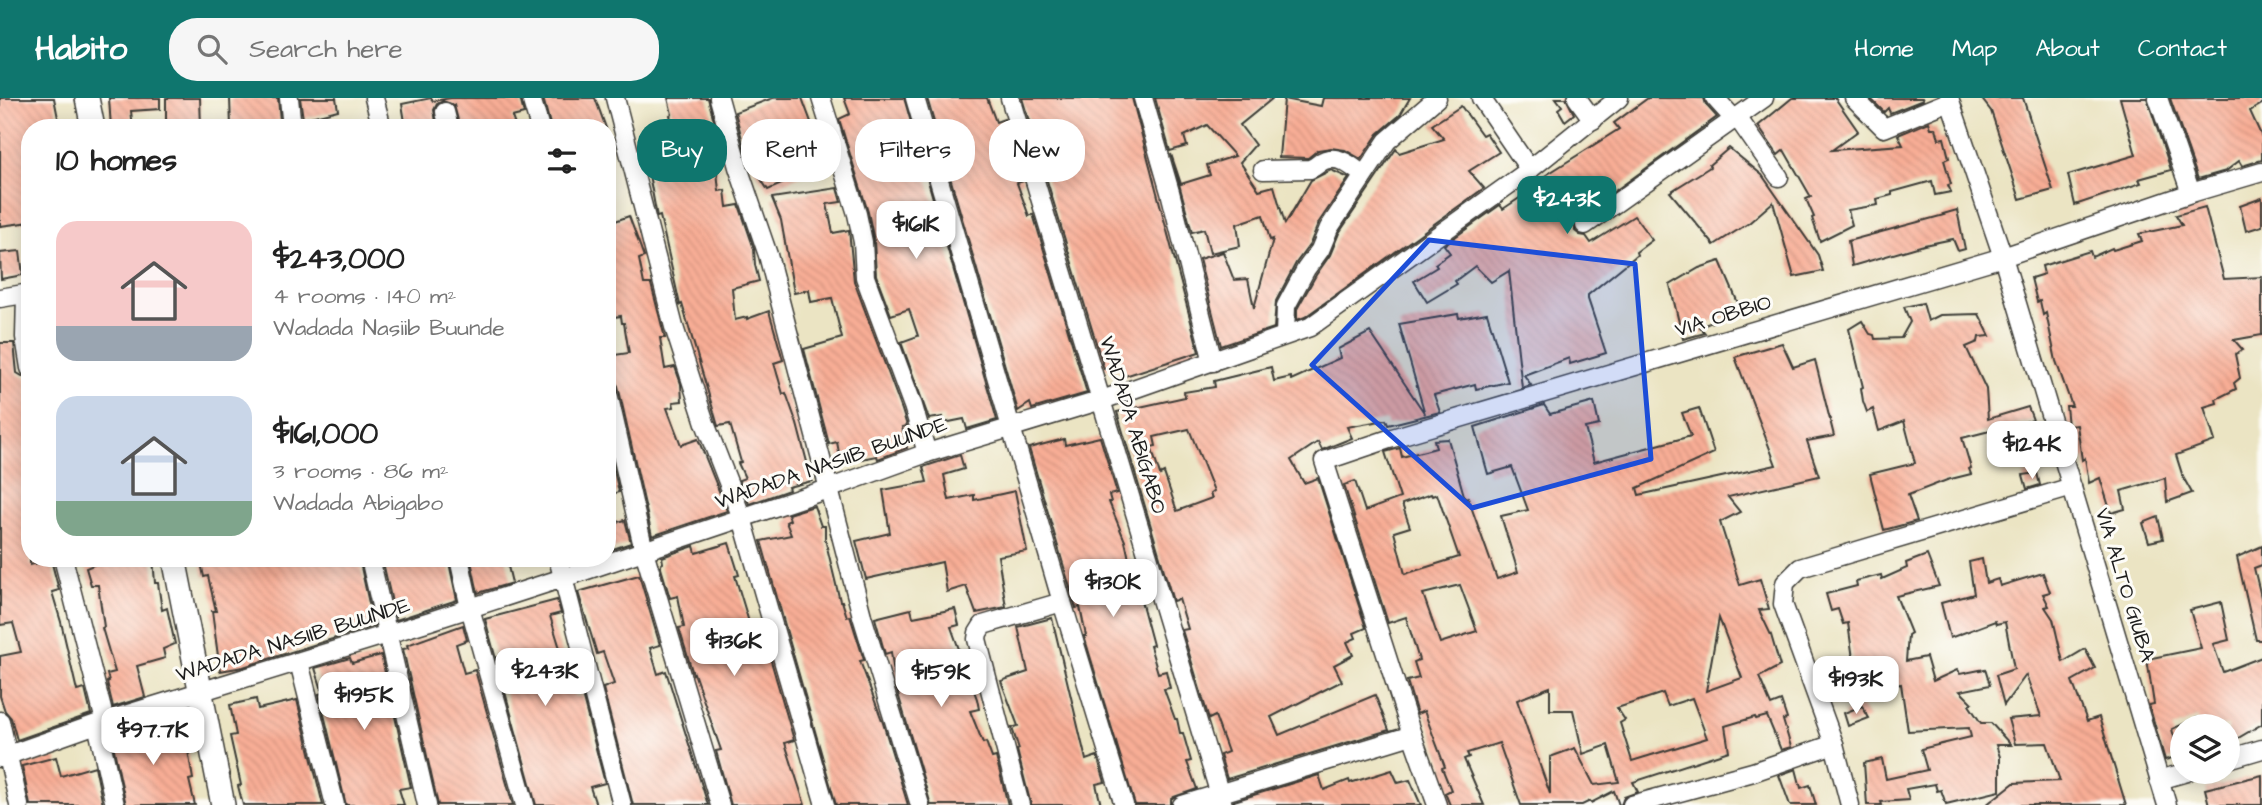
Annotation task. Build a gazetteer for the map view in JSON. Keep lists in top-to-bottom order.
{
  "streets": {
    "street": [
      "VIA OBBIO",
      "WADADA ABIGABO",
      "WADADA NASIIB BUUNDE",
      "VIA ALTO GIUBA"
    ]
  },
  "crossings": [
    ["VIA OBBIO", "VIA ALTO GIUBA"],
    ["WADADA ABIGABO", "WADADA NASIIB BUUNDE"]
  ],
  "page": {
    "header": "Habito",
    "search": "Search here",
    "nav": [
      "Home",
      "Map",
      "About",
      "Contact"
    ],
    "chip": [
      "Buy",
      "Rent",
      "Filters",
      "New"
    ],
    "heading": "10 homes",
    "price": [
      "$243K",
      "$161K",
      "$124K",
      "$130K",
      "$136K",
      "$243K",
      "$159K",
      "$193K",
      "$195K",
      "$97.7K"
    ],
    "list": [
      {
        "name": "$243,000",
        "note": "4 rooms · 140 m² · Wadada Nasiib Buunde"
      },
      {
        "name": "$161,000",
        "note": "3 rooms · 86 m² · Wadada Abigabo"
      }
    ]
  }
}
